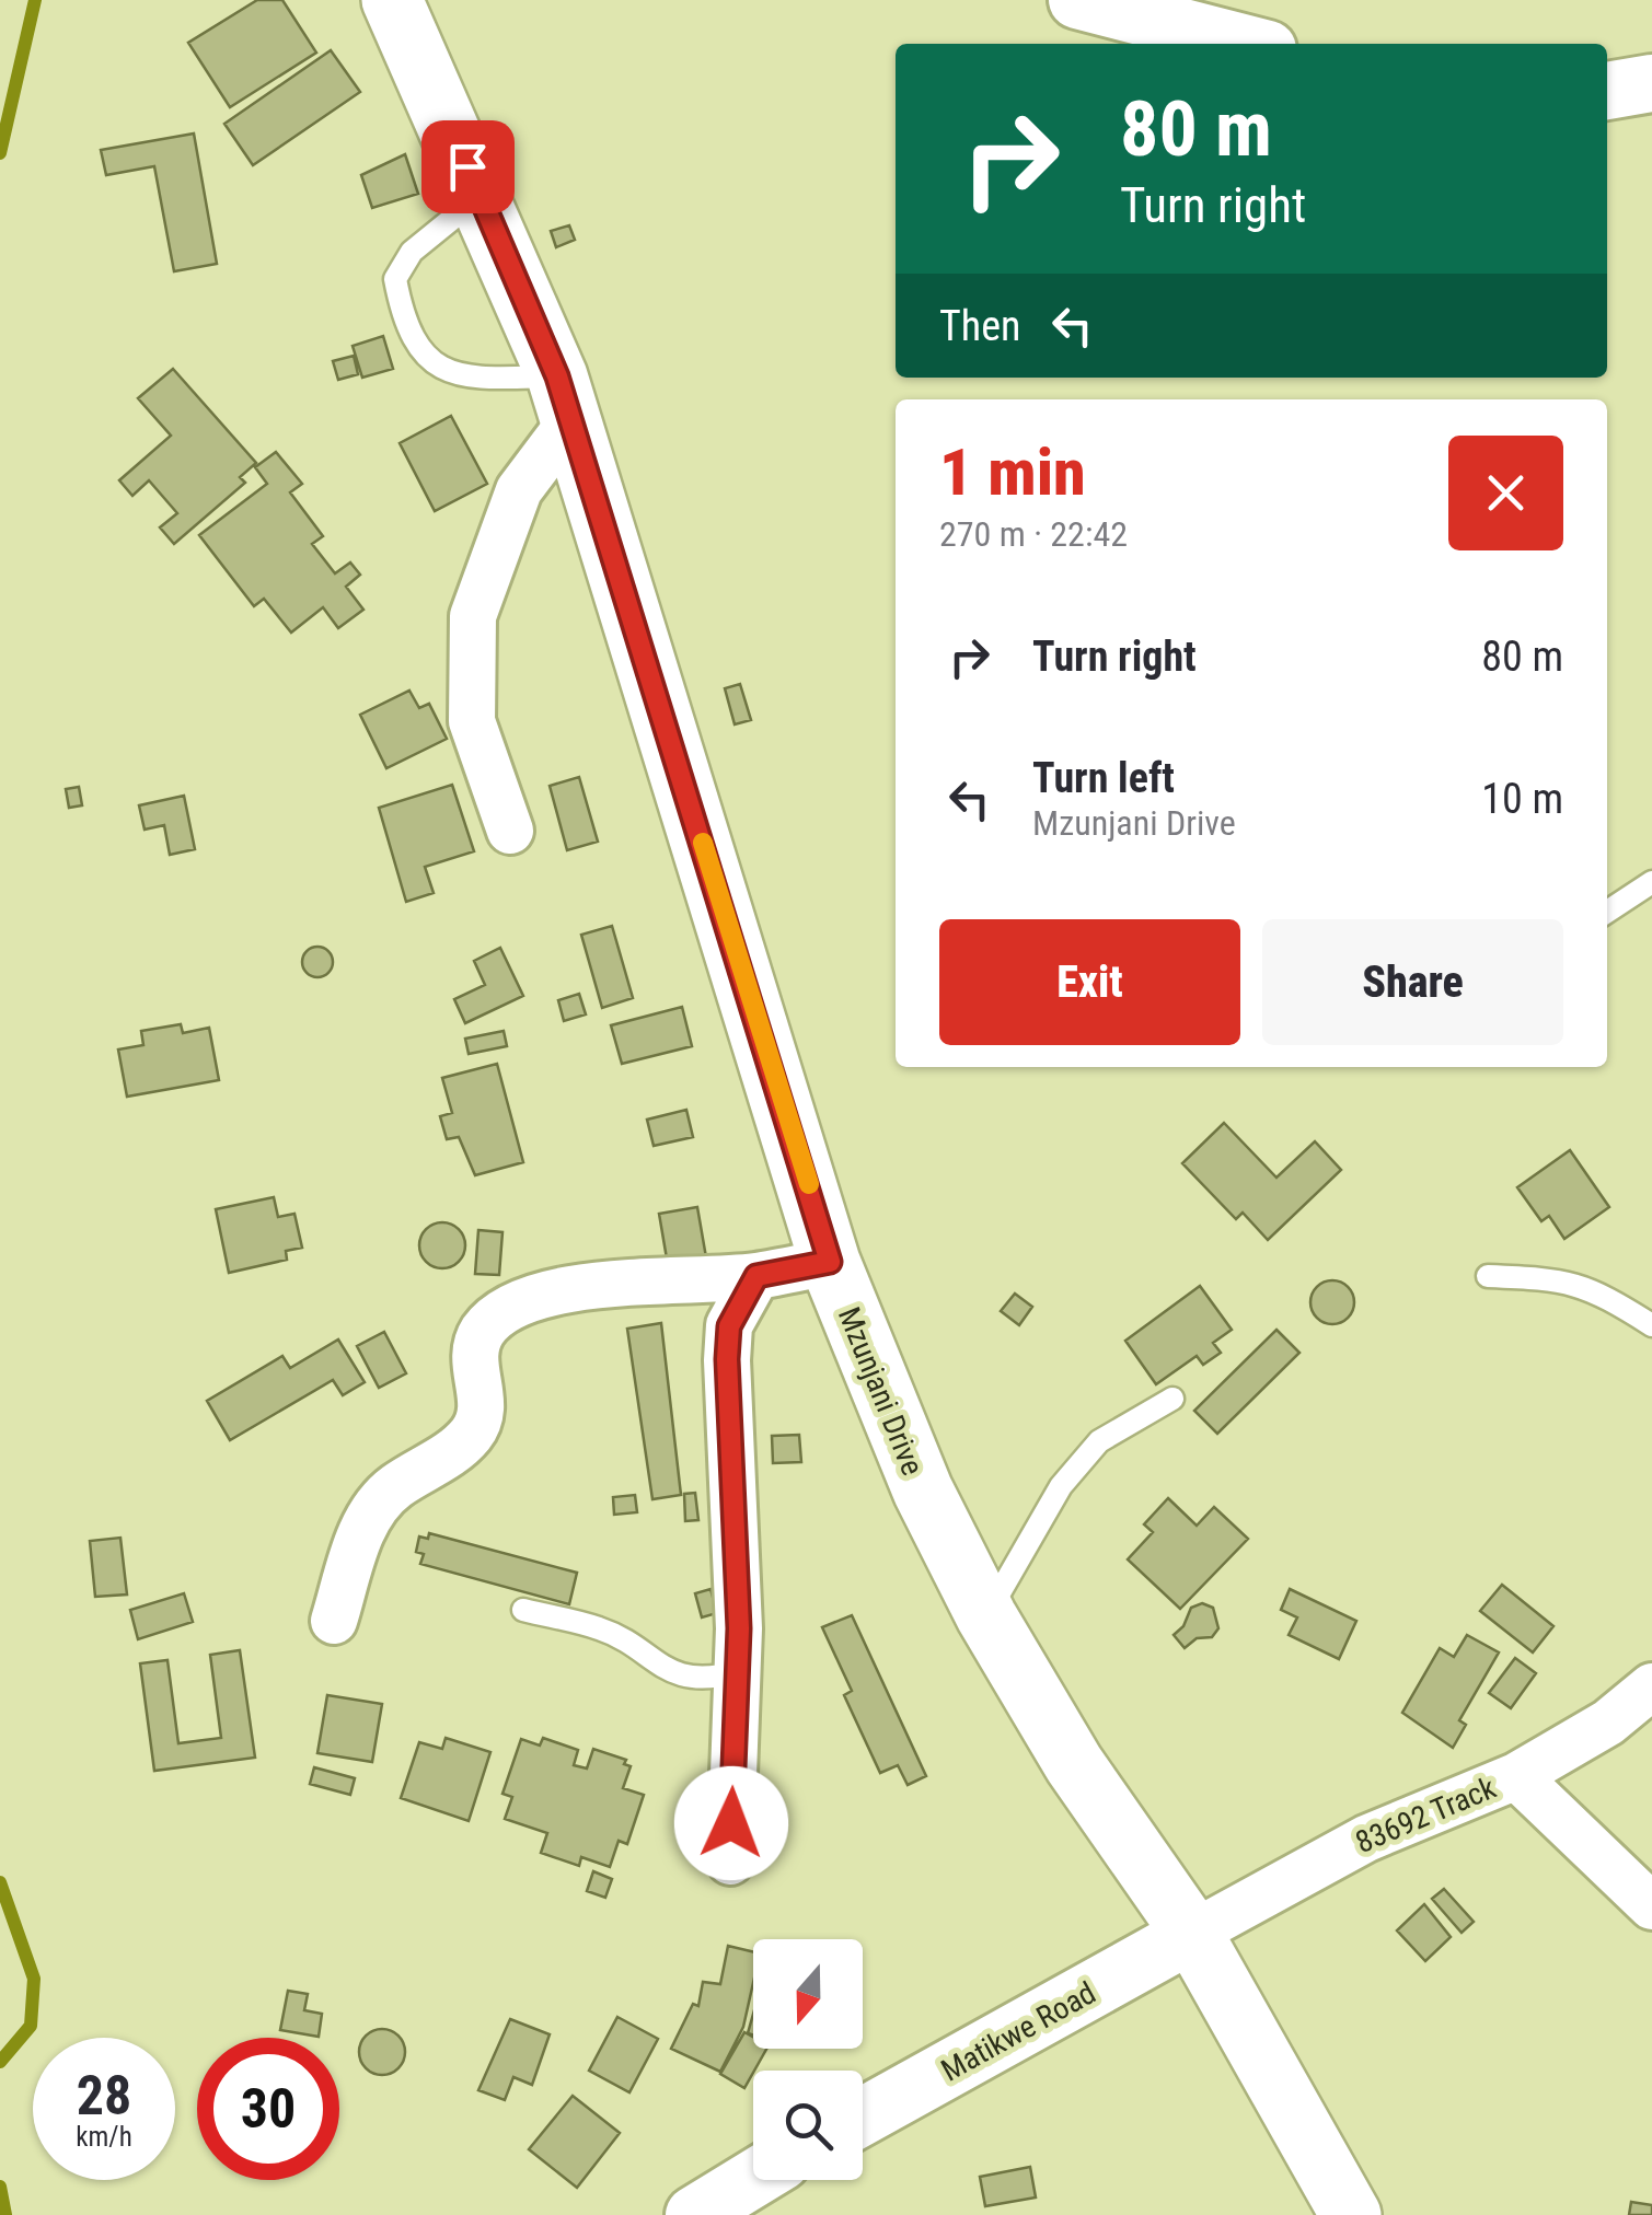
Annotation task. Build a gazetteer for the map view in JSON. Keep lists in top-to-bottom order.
{
  "streets": {
    "main road": ["Mzunjani Drive"],
    "street": ["83692 Track", "Matikwe Road"]
  },
  "crossings": [
    ["Mzunjani Drive", "83692 Track"],
    ["Mzunjani Drive", "Matikwe Road"],
    ["83692 Track", "Matikwe Road"]
  ],
  "north": "bottom",
  "page": {
    "turn": ["80 m", "Turn right"],
    "then": "Then",
    "heading": ["1 min", "270 m · 22:42"],
    "list": [
      {
        "name": "Turn right",
        "value": "80 m"
      },
      {
        "name": "Turn left",
        "note": "Mzunjani Drive",
        "value": "10 m"
      }
    ],
    "buttons": ["Exit", "Share"],
    "speed": "28 km/h",
    "limit": "30"
  }
}
